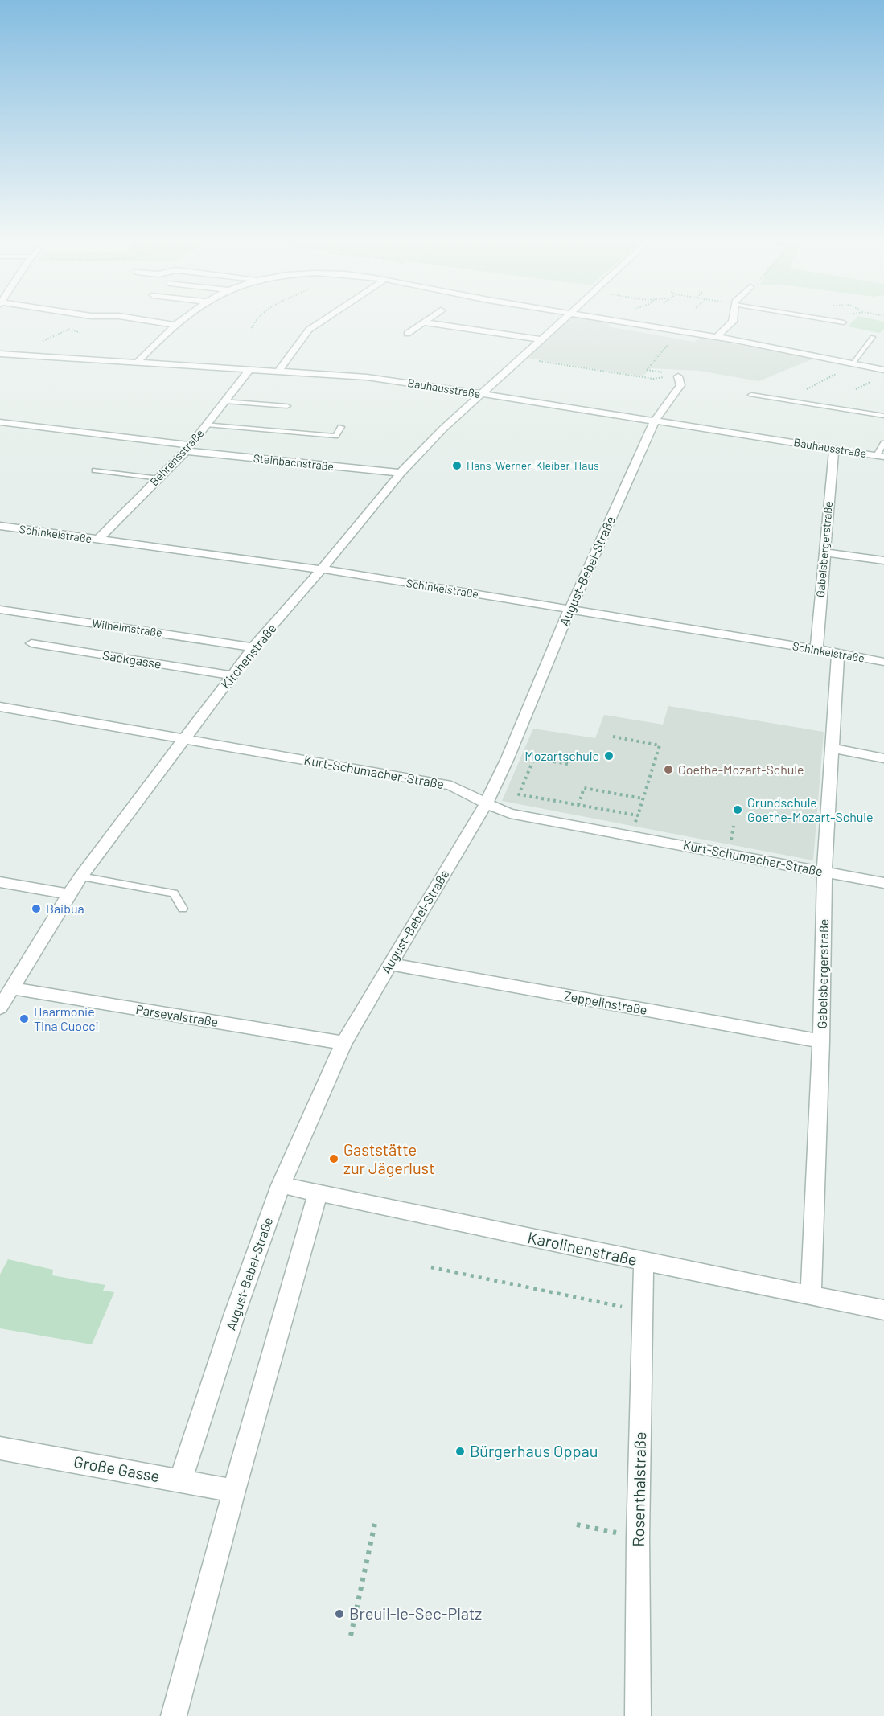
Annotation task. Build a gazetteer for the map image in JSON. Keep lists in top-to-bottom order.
{
  "streets": {
    "street": [
      "Bauhausstraße",
      "Behrensstraße",
      "Steinbachstraße",
      "Schinkelstraße",
      "Gabelsbergerstraße",
      "August-Bebel-Straße",
      "Wilhelmstraße",
      "Kirchenstraße",
      "Sackgasse",
      "Kurt-Schumacher-Straße",
      "Zeppelinstraße",
      "Parsevalstraße",
      "Karolinenstraße",
      "Große Gasse",
      "Rosenthalstraße"
    ]
  },
  "crossings": [
    ["Bauhausstraße", "Behrensstraße"],
    ["Bauhausstraße", "Gabelsbergerstraße"],
    ["Bauhausstraße", "August-Bebel-Straße"],
    ["Bauhausstraße", "Kirchenstraße"],
    ["Behrensstraße", "Steinbachstraße"],
    ["Behrensstraße", "Schinkelstraße"],
    ["Steinbachstraße", "Kirchenstraße"],
    ["Schinkelstraße", "Gabelsbergerstraße"],
    ["Schinkelstraße", "August-Bebel-Straße"],
    ["Schinkelstraße", "Kirchenstraße"],
    ["Gabelsbergerstraße", "Kurt-Schumacher-Straße"],
    ["Gabelsbergerstraße", "Zeppelinstraße"],
    ["Gabelsbergerstraße", "Karolinenstraße"],
    ["August-Bebel-Straße", "Kurt-Schumacher-Straße"],
    ["August-Bebel-Straße", "Zeppelinstraße"],
    ["August-Bebel-Straße", "Parsevalstraße"],
    ["August-Bebel-Straße", "Karolinenstraße"],
    ["August-Bebel-Straße", "Große Gasse"],
    ["Wilhelmstraße", "Kirchenstraße"],
    ["Kirchenstraße", "Sackgasse"],
    ["Kirchenstraße", "Kurt-Schumacher-Straße"],
    ["Kirchenstraße", "Parsevalstraße"],
    ["Karolinenstraße", "Rosenthalstraße"]
  ],
  "places": [
    "Hans-Werner-Kleiber-Haus",
    "Mozartschule",
    "Goethe-Mozart-Schule",
    "Grundschule Goethe-Mozart-Schule",
    "Baibua",
    "Haarmonie Tina Cuocci",
    "Gaststätte zur Jägerlust",
    "Bürgerhaus Oppau",
    "Breuil-le-Sec-Platz"
  ]
}
